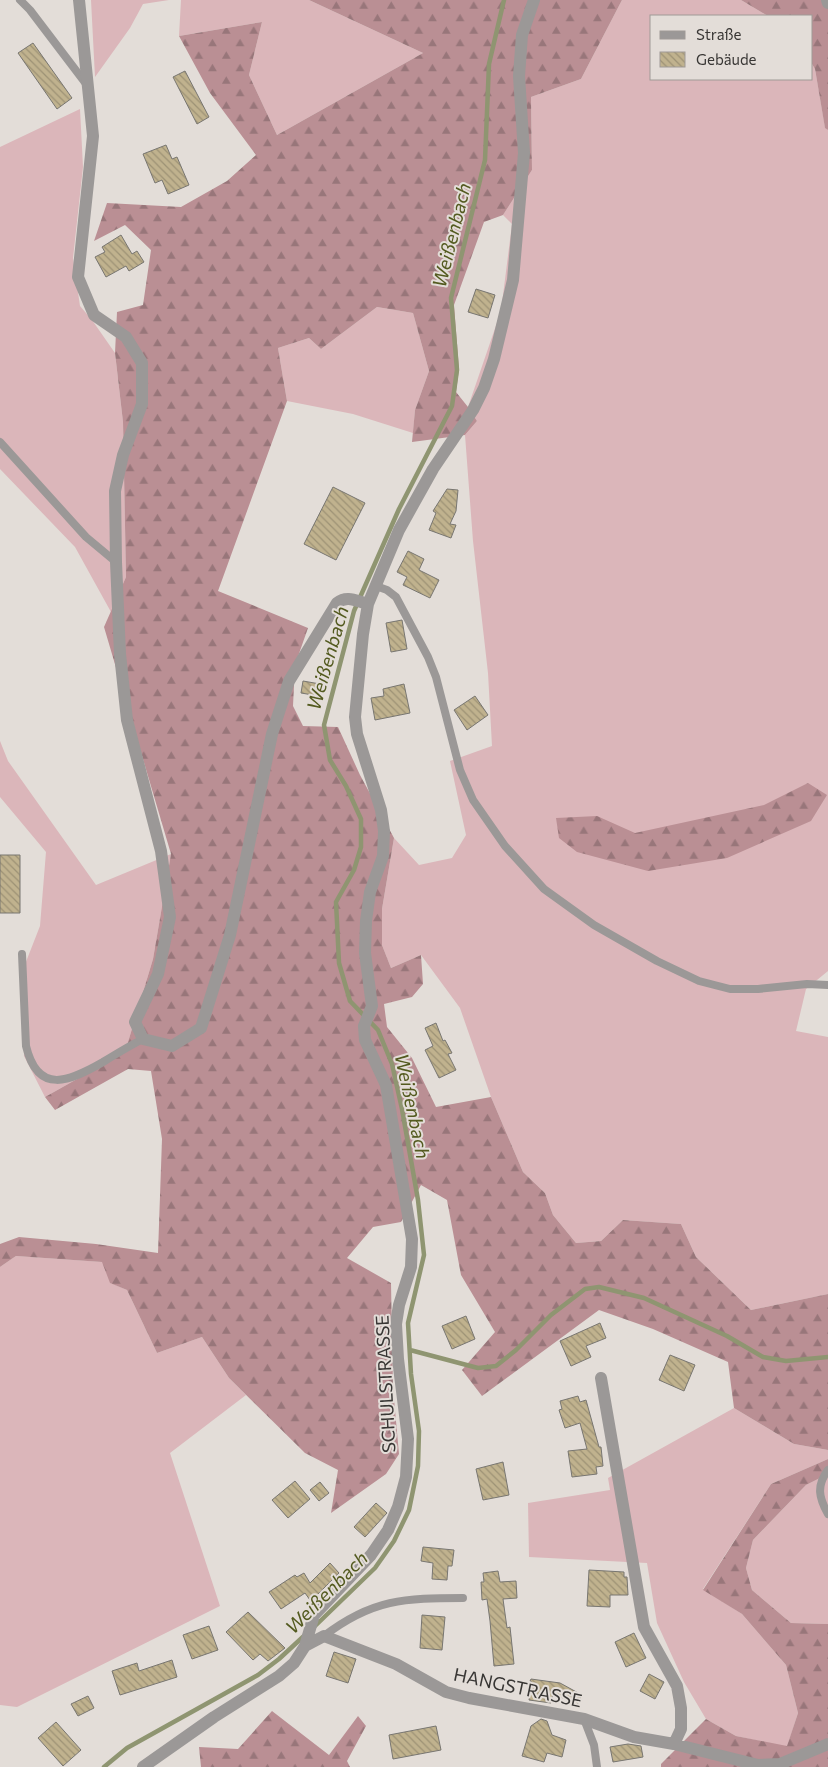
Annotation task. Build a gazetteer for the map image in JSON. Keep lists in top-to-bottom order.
{
  "streets": {
    "street": ["SCHULSTRASSE", "HANGSTRASSE"]
  },
  "water": ["Weißenbach"],
  "legend": ["Straße", "Gebäude"]
}
